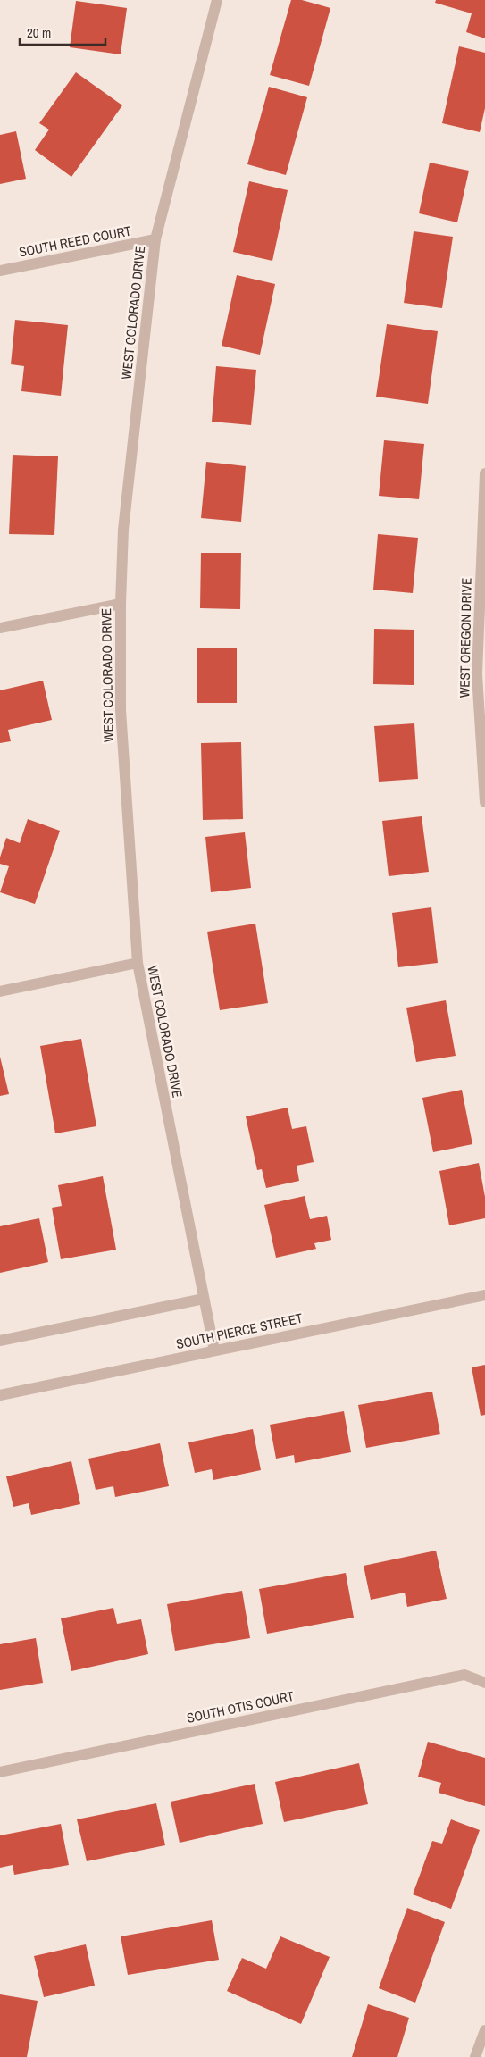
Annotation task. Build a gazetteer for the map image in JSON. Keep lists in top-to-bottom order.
{
  "streets": {
    "street": [
      "SOUTH REED COURT",
      "WEST COLORADO DRIVE",
      "WEST OREGON DRIVE",
      "SOUTH PIERCE STREET",
      "SOUTH OTIS COURT"
    ]
  },
  "crossings": [
    ["SOUTH REED COURT", "WEST COLORADO DRIVE"],
    ["WEST COLORADO DRIVE", "SOUTH PIERCE STREET"]
  ],
  "scale_bar": "20 m"
}
